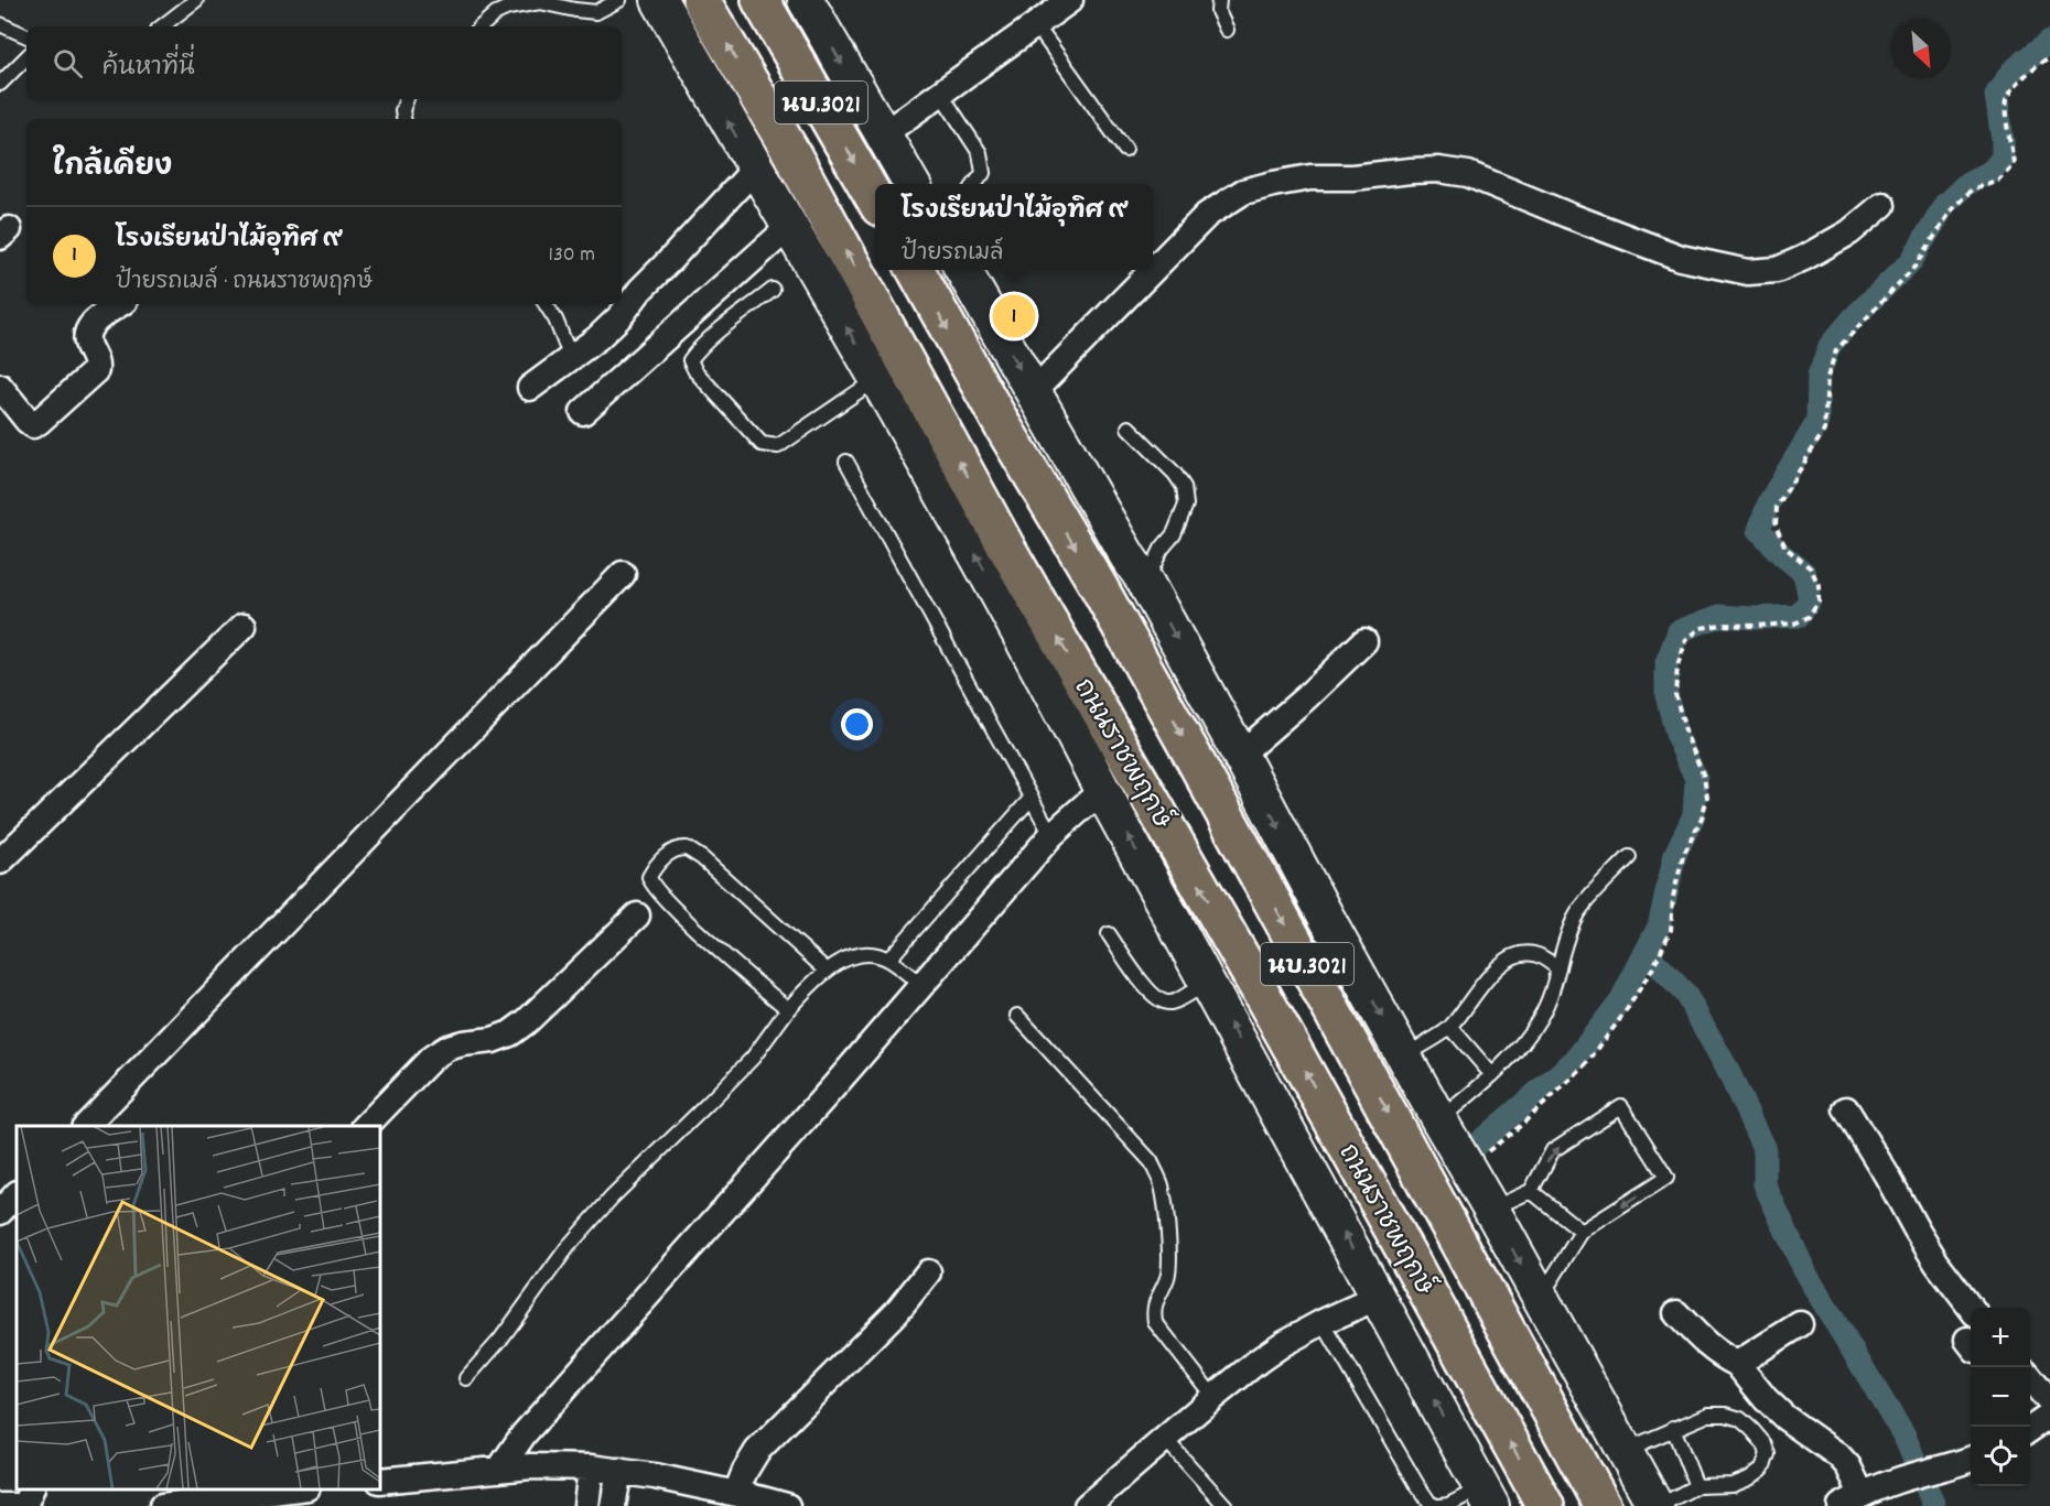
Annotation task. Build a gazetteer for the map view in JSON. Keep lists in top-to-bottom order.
{
  "streets": {
    "main road": ["นบ.3021", "ถนนราชพฤกษ์"]
  },
  "north": "bottom right",
  "page": {
    "search": "ค้นหาที่นี่",
    "heading": "ใกล้เคียง",
    "popup": ["โรงเรียนป่าไม้อุทิศ ๙", "ป้ายรถเมล์"],
    "list": [
      {
        "mark": "1",
        "name": "โรงเรียนป่าไม้อุทิศ ๙",
        "note": "ป้ายรถเมล์ · ถนนราชพฤกษ์",
        "value": "130 m"
      }
    ],
    "pins": "1",
    "map_buttons": ["+", "−"]
  }
}
